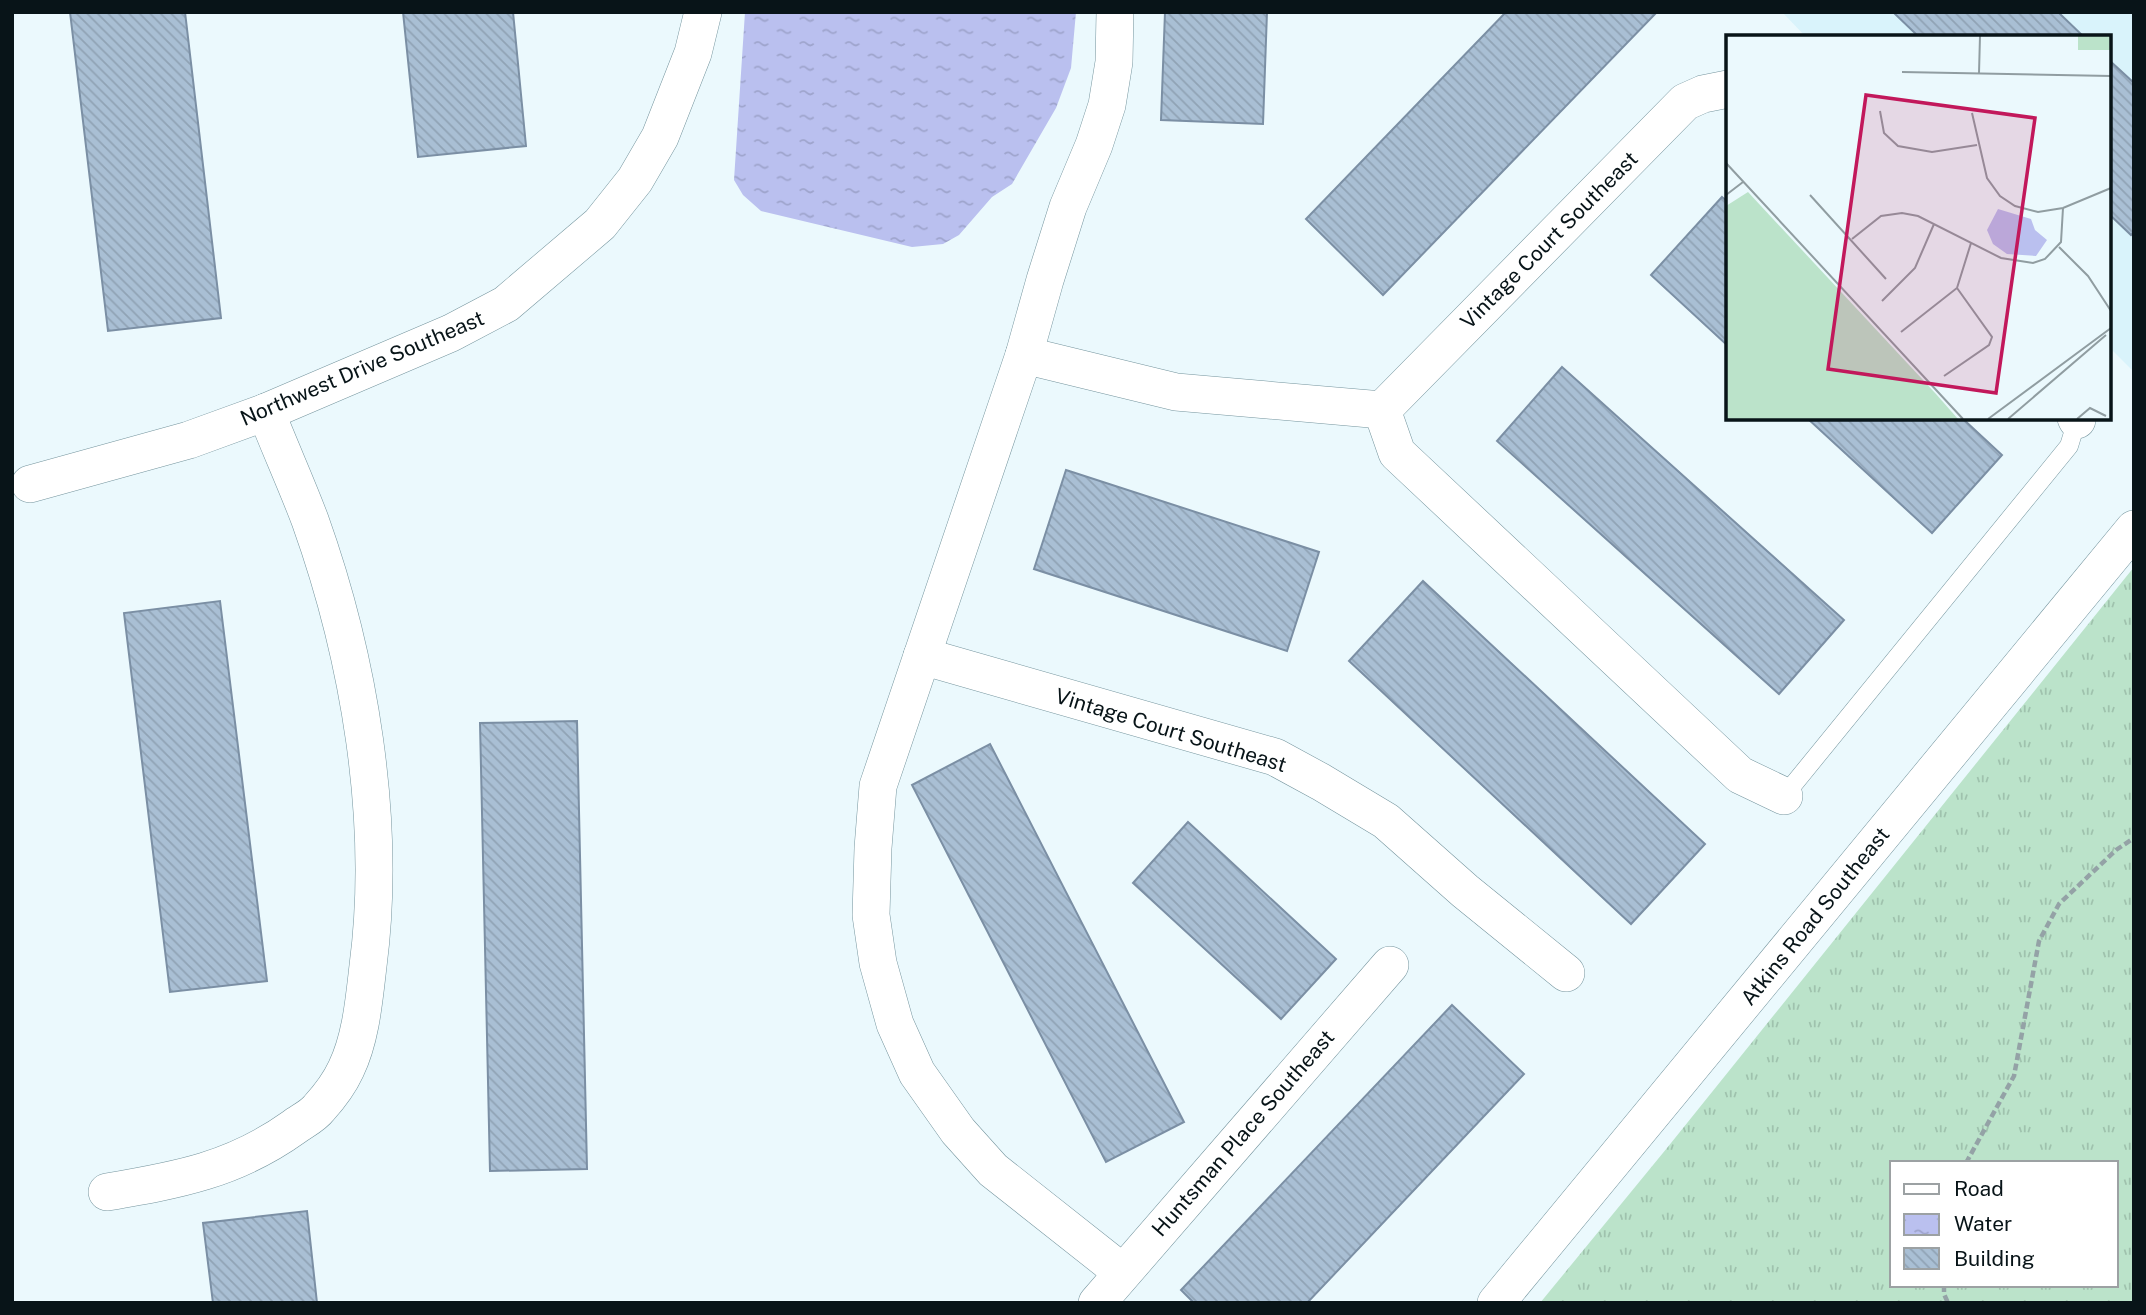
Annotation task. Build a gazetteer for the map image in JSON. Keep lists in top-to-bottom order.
{
  "streets": {
    "street": [
      "Vintage Court Southeast",
      "Northwest Drive Southeast",
      "Atkins Road Southeast",
      "Huntsman Place Southeast"
    ]
  },
  "legend": ["Road", "Water", "Building"]
}
